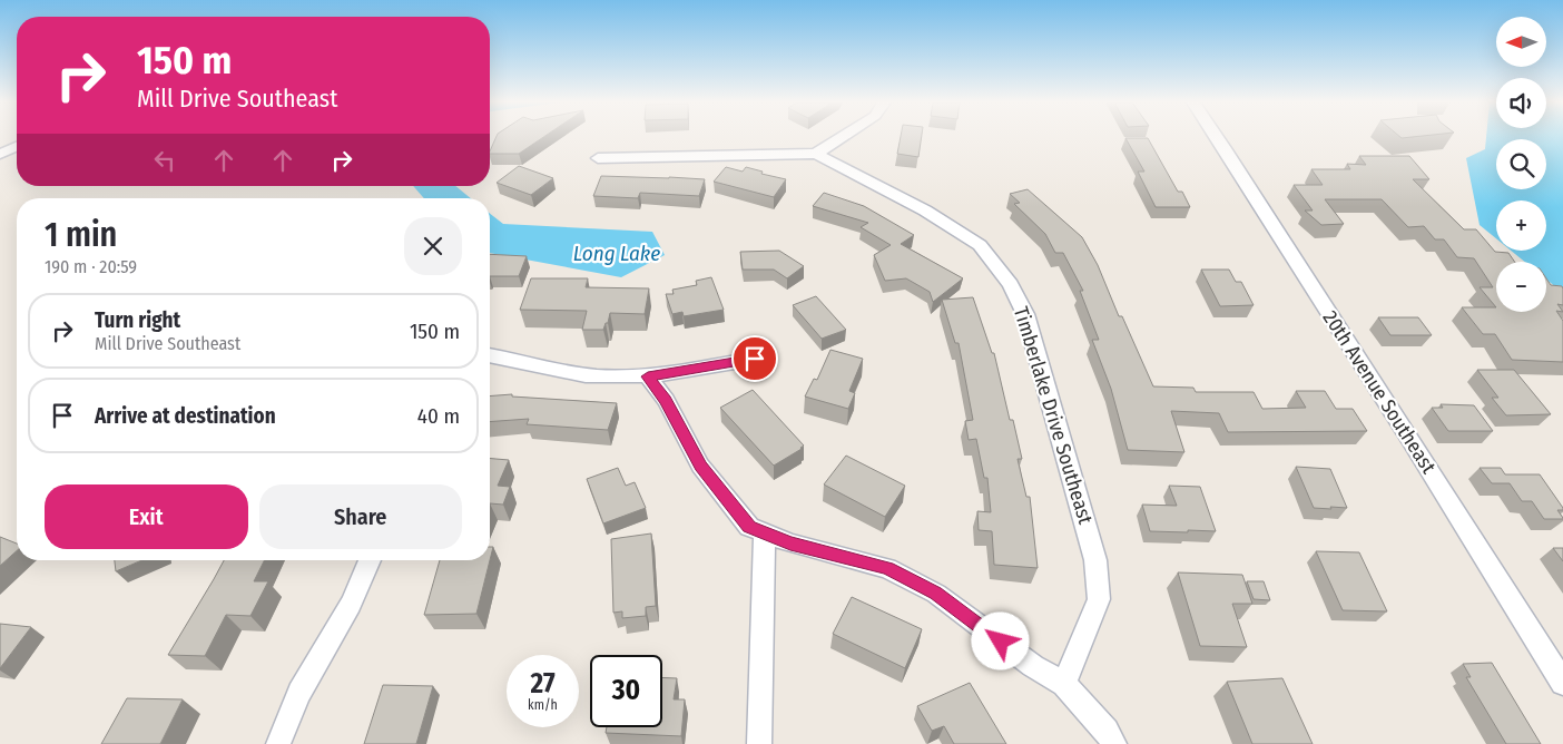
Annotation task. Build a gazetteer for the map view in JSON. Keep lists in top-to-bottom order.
{
  "streets": {
    "street": ["20th Avenue Southeast", "Timberlake Drive Southeast"]
  },
  "water": ["Long Lake"],
  "north": "left",
  "page": {
    "map_buttons": ["+", "−"],
    "turn": ["150 m", "Mill Drive Southeast"],
    "heading": ["1 min", "190 m · 20:59"],
    "list": [
      {
        "name": "Turn right",
        "note": "Mill Drive Southeast",
        "value": "150 m"
      },
      {
        "name": "Arrive at destination",
        "value": "40 m"
      }
    ],
    "buttons": ["Exit", "Share"],
    "speed": "27 km/h",
    "limit": "30"
  }
}
